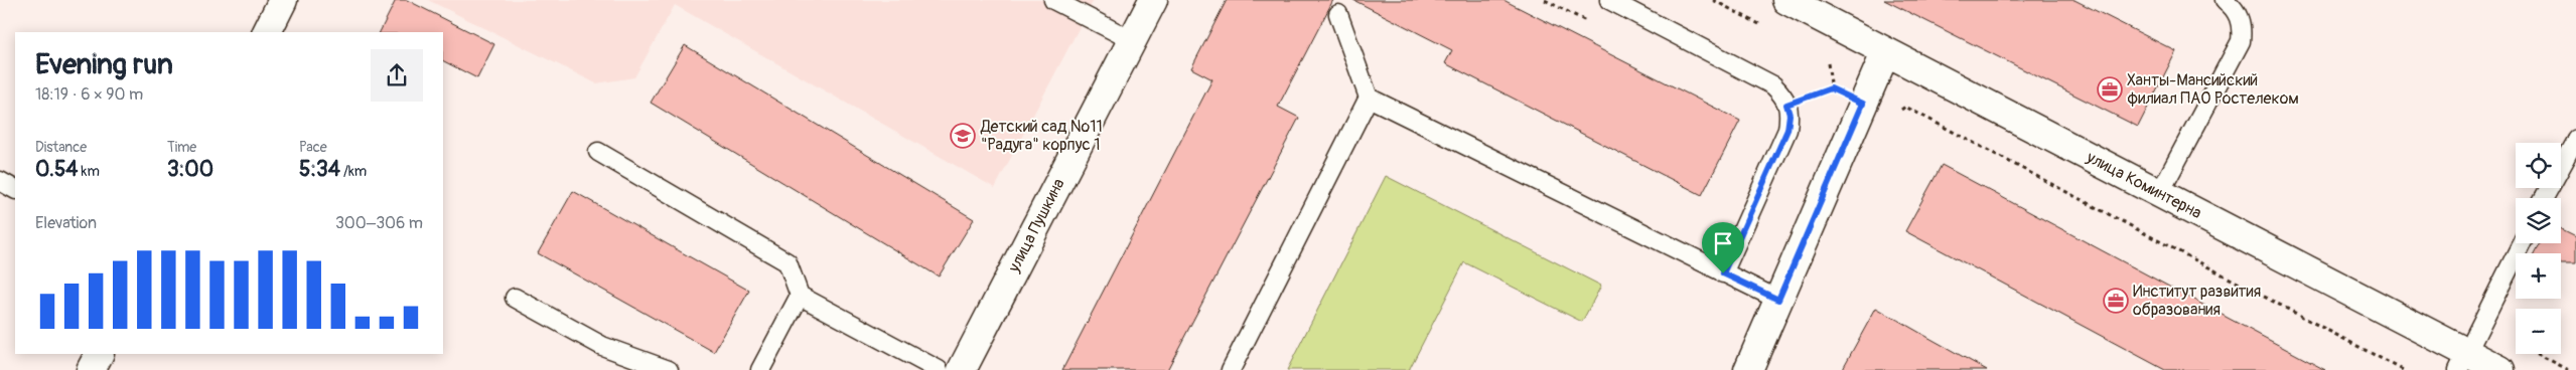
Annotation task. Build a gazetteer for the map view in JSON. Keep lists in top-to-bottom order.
{
  "streets": {
    "street": ["улица Коминтерна", "улица Пушкина"]
  },
  "places": {
    "office": ["Ханты-Мансийский филиал ПАО Ростелеком", "Институт развития образования"],
    "school or university": ["Детский сад №11 \"Радуга\" корпус 1"]
  },
  "page": {
    "heading": ["Evening run", "18:19 · 6 × 90 m"],
    "stats": [
      ["Distance", "0.54 km"],
      ["Time", "3:00"],
      ["Pace", "5:34 /km"]
    ],
    "map_buttons": ["+", "−"],
    "chart": ["Elevation", "300–306 m"]
  }
}
